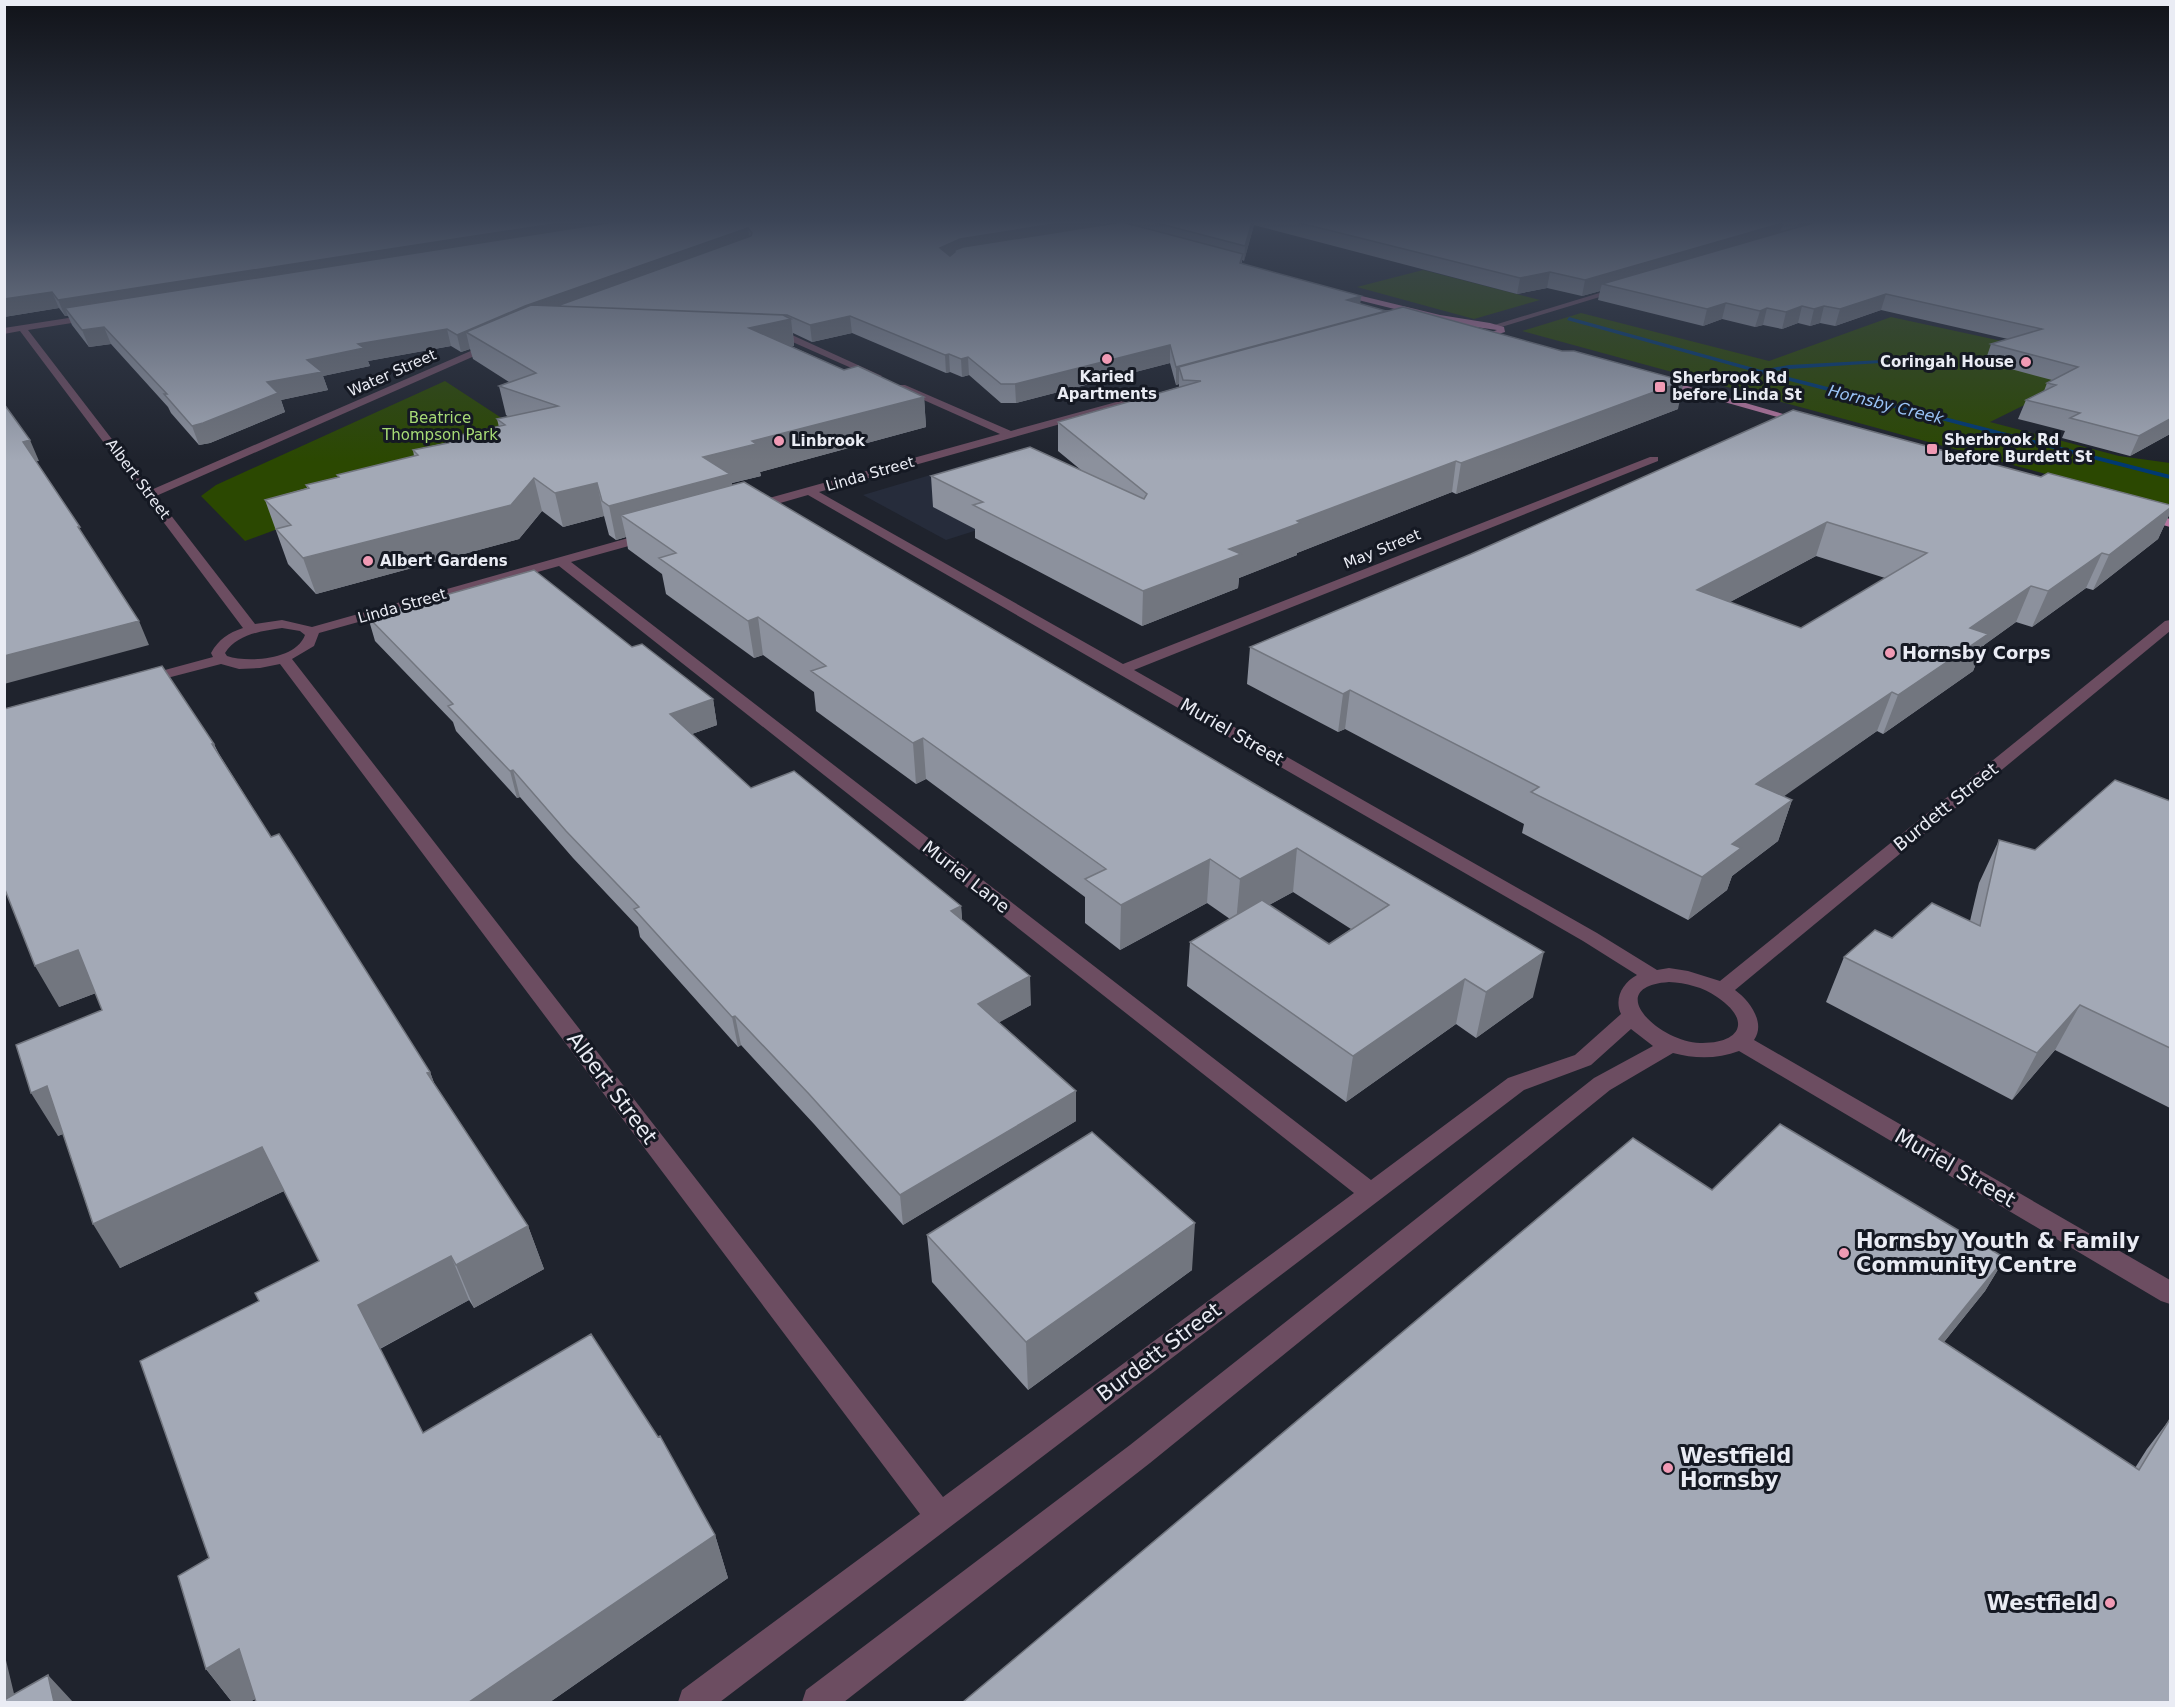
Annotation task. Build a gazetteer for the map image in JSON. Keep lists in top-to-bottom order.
{
  "streets": {
    "street": [
      "Water Street",
      "Linda Street",
      "Albert Street",
      "May Street",
      "Muriel Street",
      "Burdett Street",
      "Muriel Lane"
    ]
  },
  "crossings": [
    ["Water Street", "Albert Street"],
    ["Linda Street", "Muriel Street"],
    ["Linda Street", "Muriel Lane"],
    ["Albert Street", "Burdett Street"],
    ["May Street", "Muriel Street"],
    ["Muriel Street", "Burdett Street"],
    ["Burdett Street", "Muriel Lane"]
  ],
  "water": ["Hornsby Creek"],
  "parks": ["Beatrice Thompson Park"],
  "places": {
    "other": [
      "Karied Apartments",
      "Coringah House",
      "Linbrook",
      "Albert Gardens",
      "Hornsby Corps",
      "Hornsby Youth & Family Community Centre",
      "Westfield Hornsby",
      "Westfield"
    ],
    "transit": ["Sherbrook Rd before Linda St", "Sherbrook Rd before Burdett St"]
  }
}
